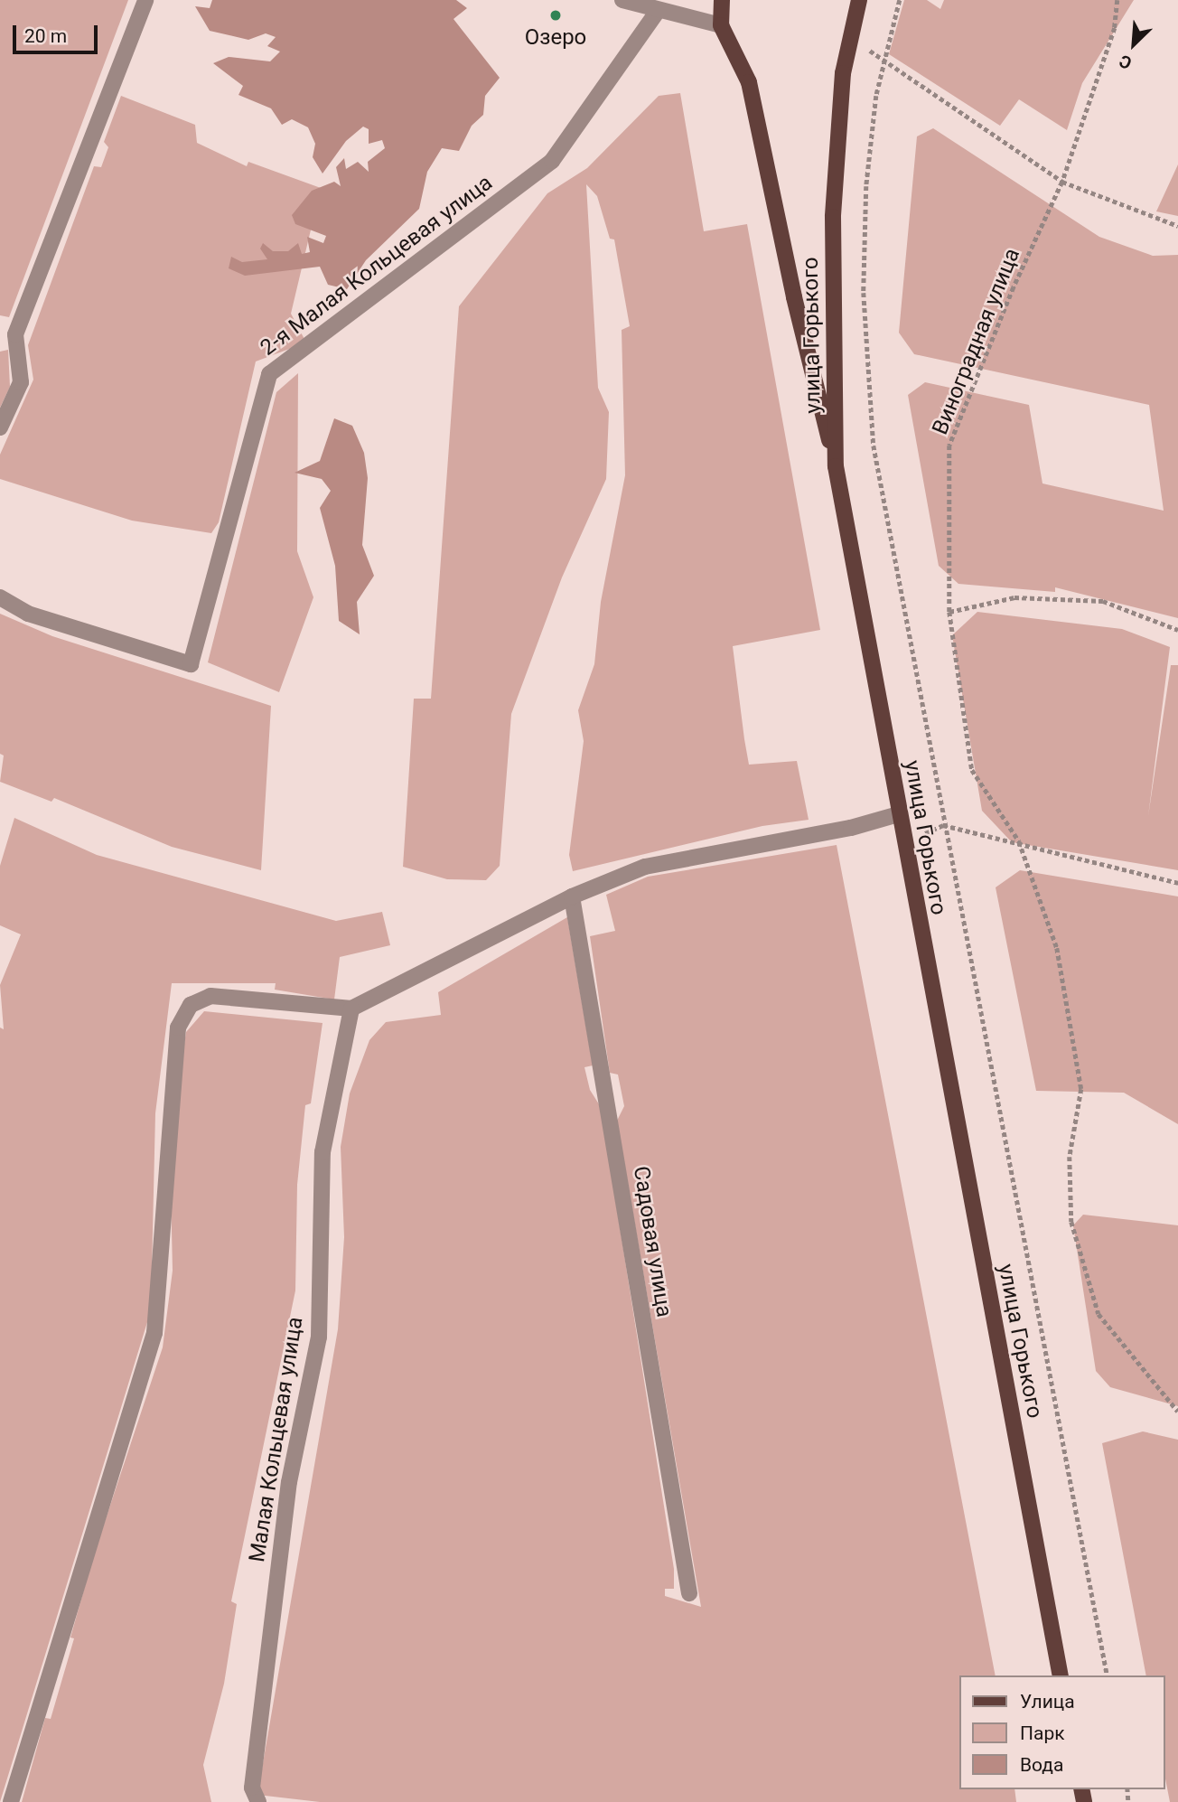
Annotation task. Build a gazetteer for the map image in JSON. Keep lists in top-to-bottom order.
{
  "streets": {
    "main road": ["улица Горького"],
    "street": ["2-я Малая Кольцевая улица", "Садовая улица", "Малая Кольцевая улица"],
    "path": ["Виноградная улица"]
  },
  "places": ["Озеро"],
  "legend": ["Улица", "Парк", "Вода"],
  "scale_bar": "20 m",
  "north": "bottom left"
}
